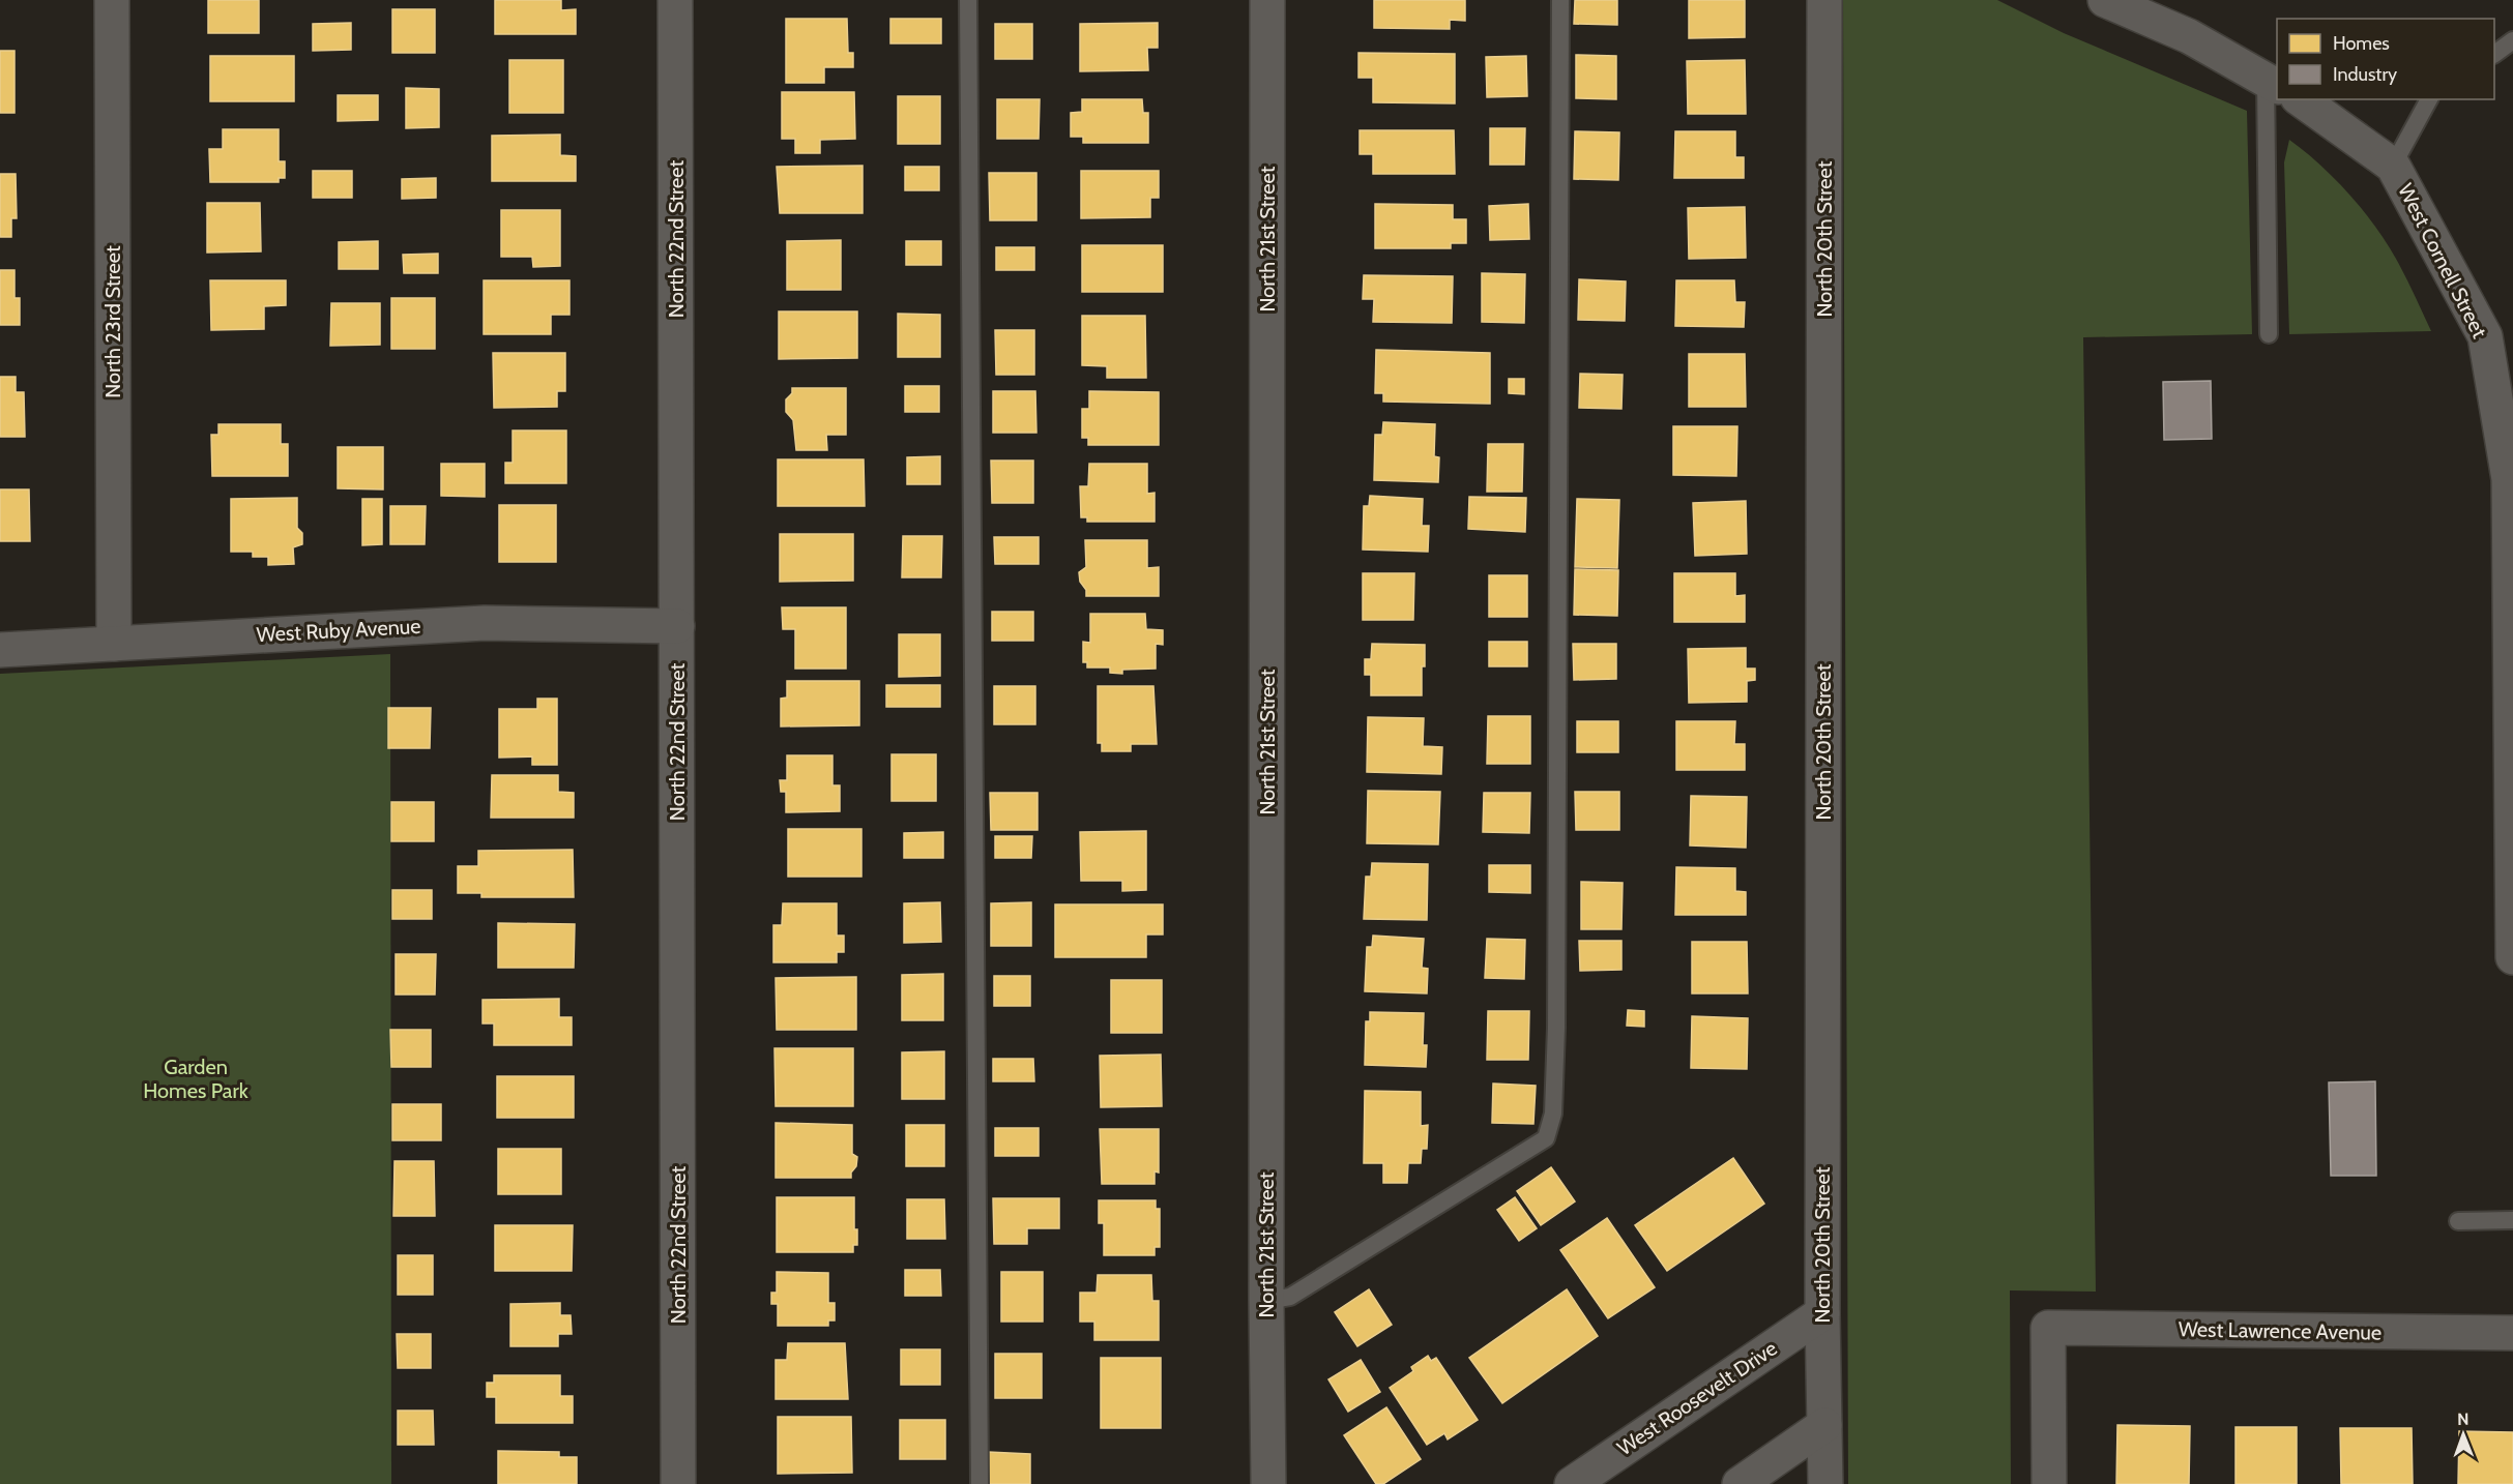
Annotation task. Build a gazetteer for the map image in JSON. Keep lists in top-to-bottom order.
{
  "streets": {
    "street": [
      "North 22nd Street",
      "North 21st Street",
      "North 20th Street",
      "West Cornell Street",
      "North 23rd Street",
      "West Ruby Avenue",
      "West Lawrence Avenue",
      "West Roosevelt Drive"
    ]
  },
  "crossings": [
    ["North 22nd Street", "West Ruby Avenue"],
    ["North 20th Street", "West Roosevelt Drive"],
    ["North 23rd Street", "West Ruby Avenue"]
  ],
  "parks": ["Garden Homes Park"],
  "legend": ["Homes", "Industry"],
  "north": "top"
}
